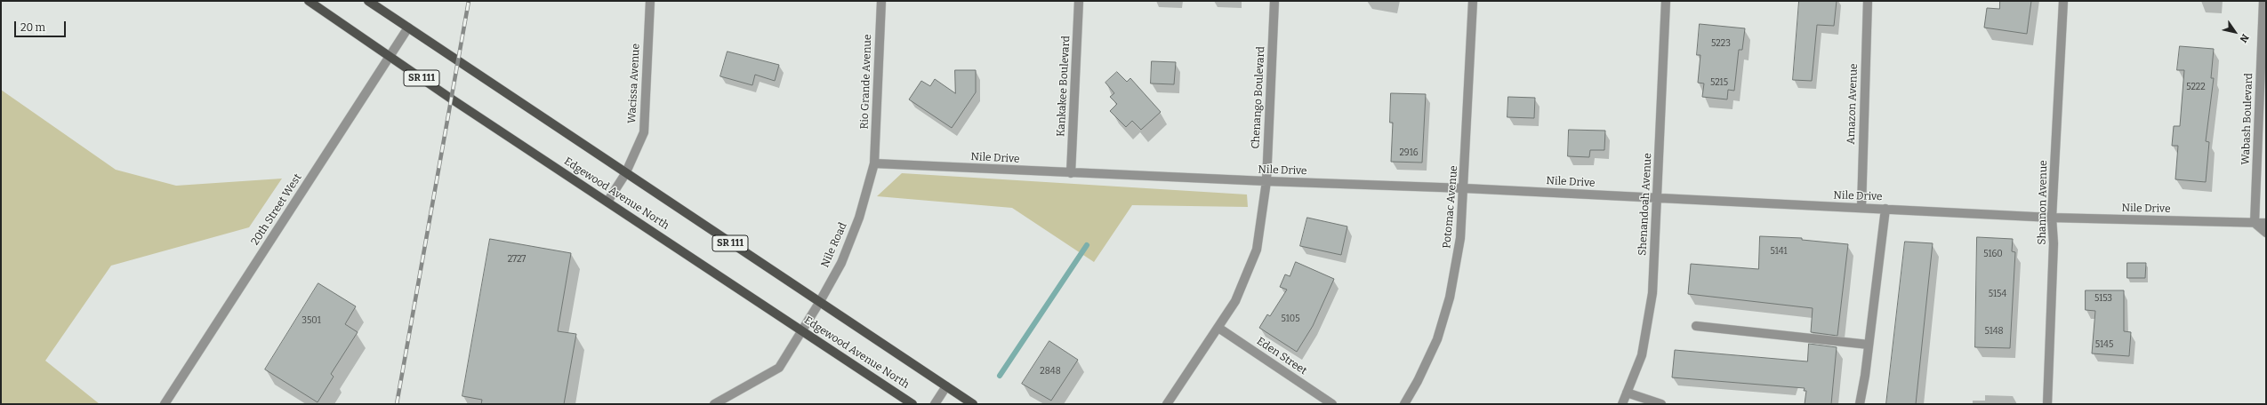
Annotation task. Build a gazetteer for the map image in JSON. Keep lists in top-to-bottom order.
{
  "streets": {
    "main road": ["SR 111", "Edgewood Avenue North"],
    "street": [
      "Rio Grande Avenue",
      "Wacissa Avenue",
      "Kankakee Boulevard",
      "Chenango Boulevard",
      "Amazon Avenue",
      "Wabash Boulevard",
      "Nile Drive",
      "Shannon Avenue",
      "Shenandoah Avenue",
      "Potomac Avenue",
      "20th Street West",
      "Nile Road",
      "Eden Street"
    ]
  },
  "crossings": [
    ["Rio Grande Avenue", "Nile Drive"],
    ["Rio Grande Avenue", "Nile Road"],
    ["Wacissa Avenue", "Edgewood Avenue North"],
    ["Kankakee Boulevard", "Nile Drive"],
    ["Chenango Boulevard", "Nile Drive"],
    ["Chenango Boulevard", "Eden Street"],
    ["Amazon Avenue", "Nile Drive"],
    ["Wabash Boulevard", "Nile Drive"],
    ["Nile Drive", "Shannon Avenue"],
    ["Nile Drive", "Shenandoah Avenue"],
    ["Nile Drive", "Potomac Avenue"],
    ["Nile Drive", "Nile Road"],
    ["Edgewood Avenue North", "20th Street West"],
    ["Edgewood Avenue North", "Nile Road"]
  ],
  "house_numbers": [
    "5223",
    "5215",
    "5222",
    "2916",
    "5141",
    "5160",
    "2727",
    "5154",
    "5153",
    "5105",
    "3501",
    "5148",
    "5145",
    "2848"
  ],
  "scale_bar": "20 m",
  "north": "bottom right"
}
